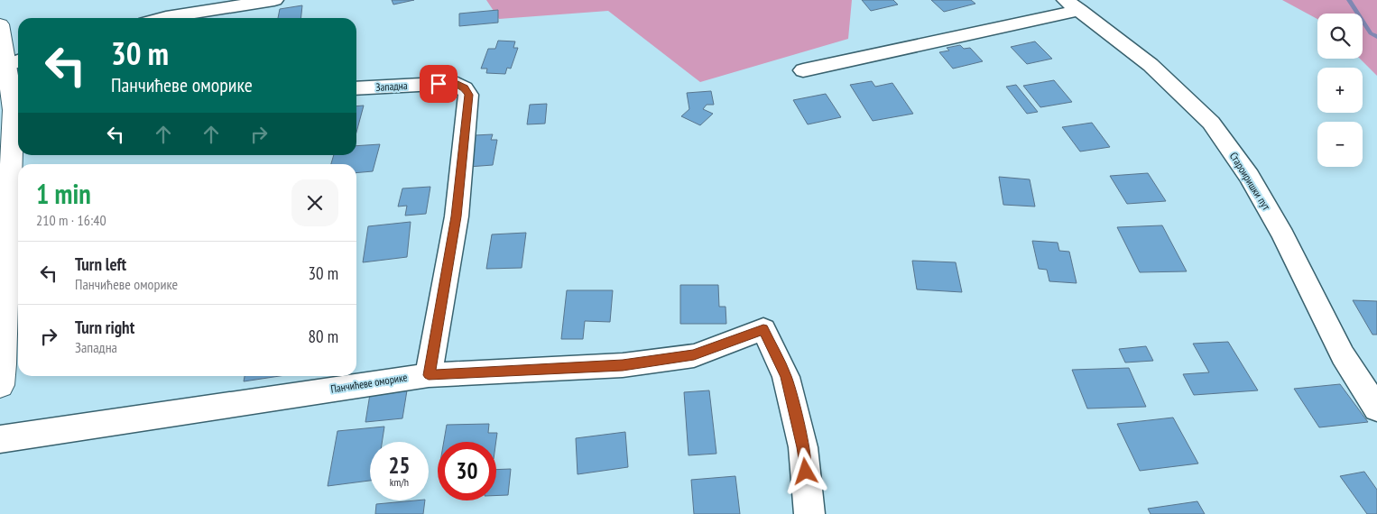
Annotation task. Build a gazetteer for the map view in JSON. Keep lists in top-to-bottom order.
{
  "streets": {
    "street": ["Западна", "Староиришки пут", "Панчићеве оморике"]
  },
  "crossings": [
    ["Западна", "Панчићеве оморике"]
  ],
  "page": {
    "map_buttons": ["+", "−"],
    "turn": ["30 m", "Панчићеве оморике"],
    "heading": ["1 min", "210 m · 16:40"],
    "list": [
      {
        "name": "Turn left",
        "note": "Панчићеве оморике",
        "value": "30 m"
      },
      {
        "name": "Turn right",
        "note": "Западна",
        "value": "80 m"
      }
    ],
    "speed": "25 km/h",
    "limit": "30"
  }
}
